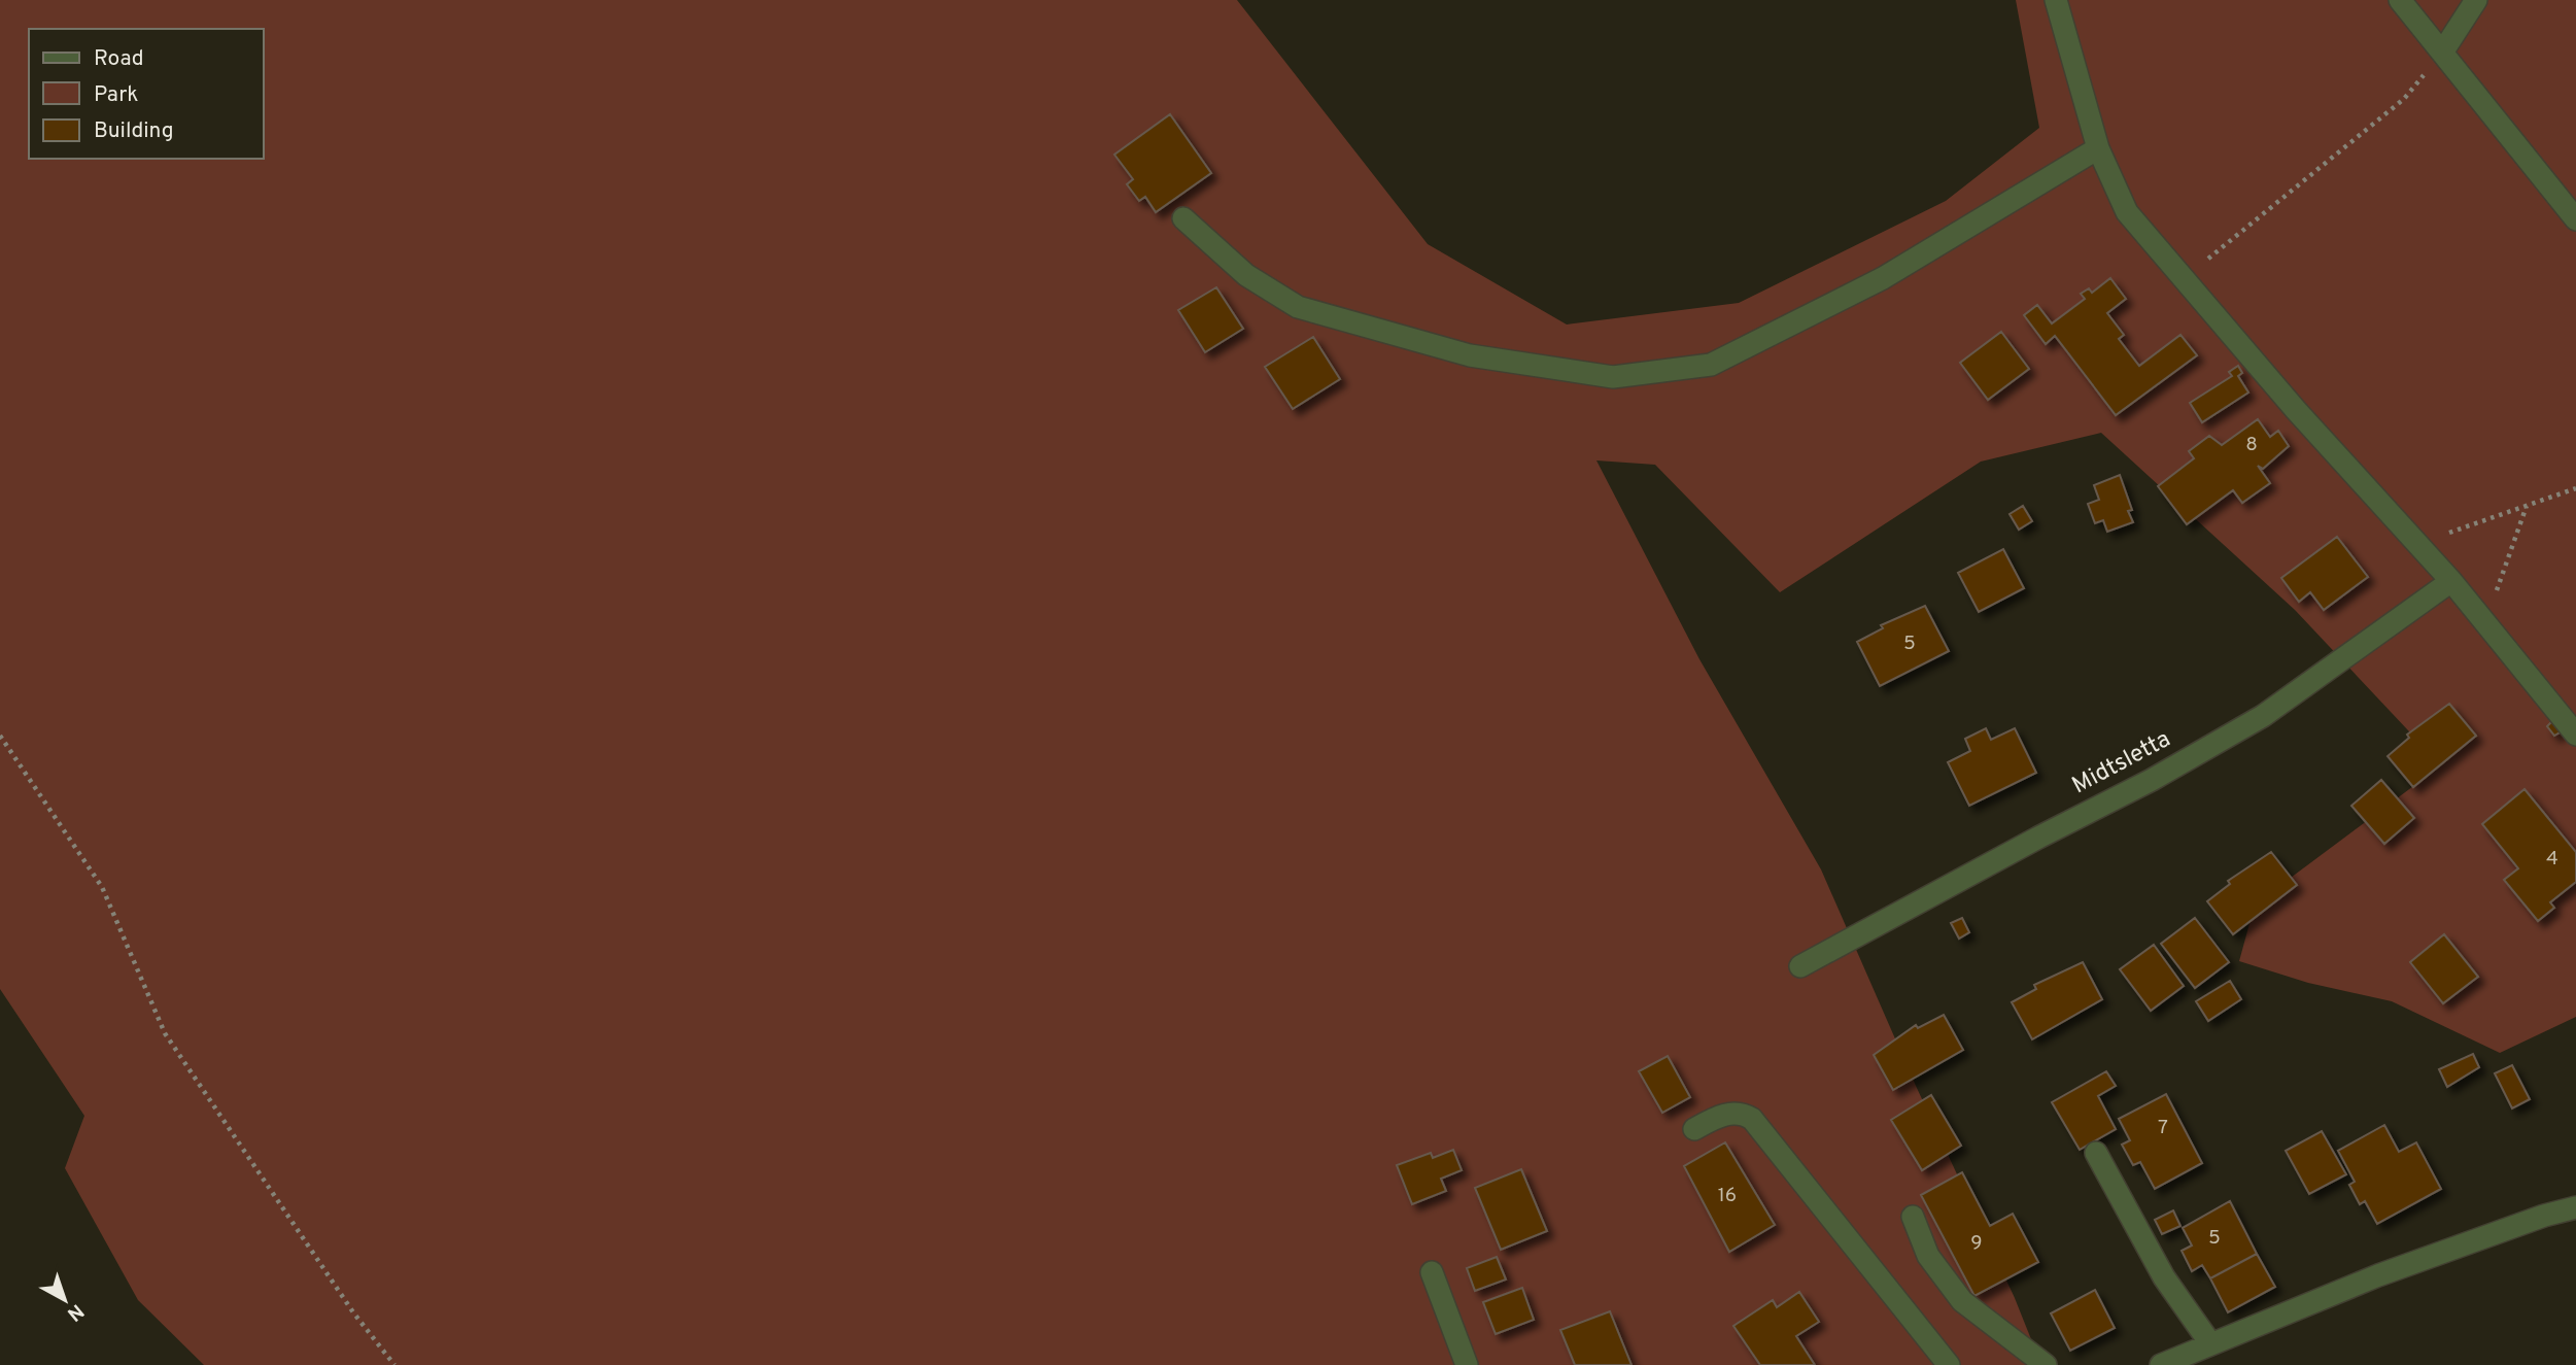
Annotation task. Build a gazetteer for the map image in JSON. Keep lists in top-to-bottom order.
{
  "streets": {
    "street": ["Midtsletta"]
  },
  "house_numbers": [
    "8",
    "5",
    "4",
    "7",
    "16",
    "5",
    "9"
  ],
  "legend": ["Road", "Park", "Building"],
  "north": "bottom right"
}
